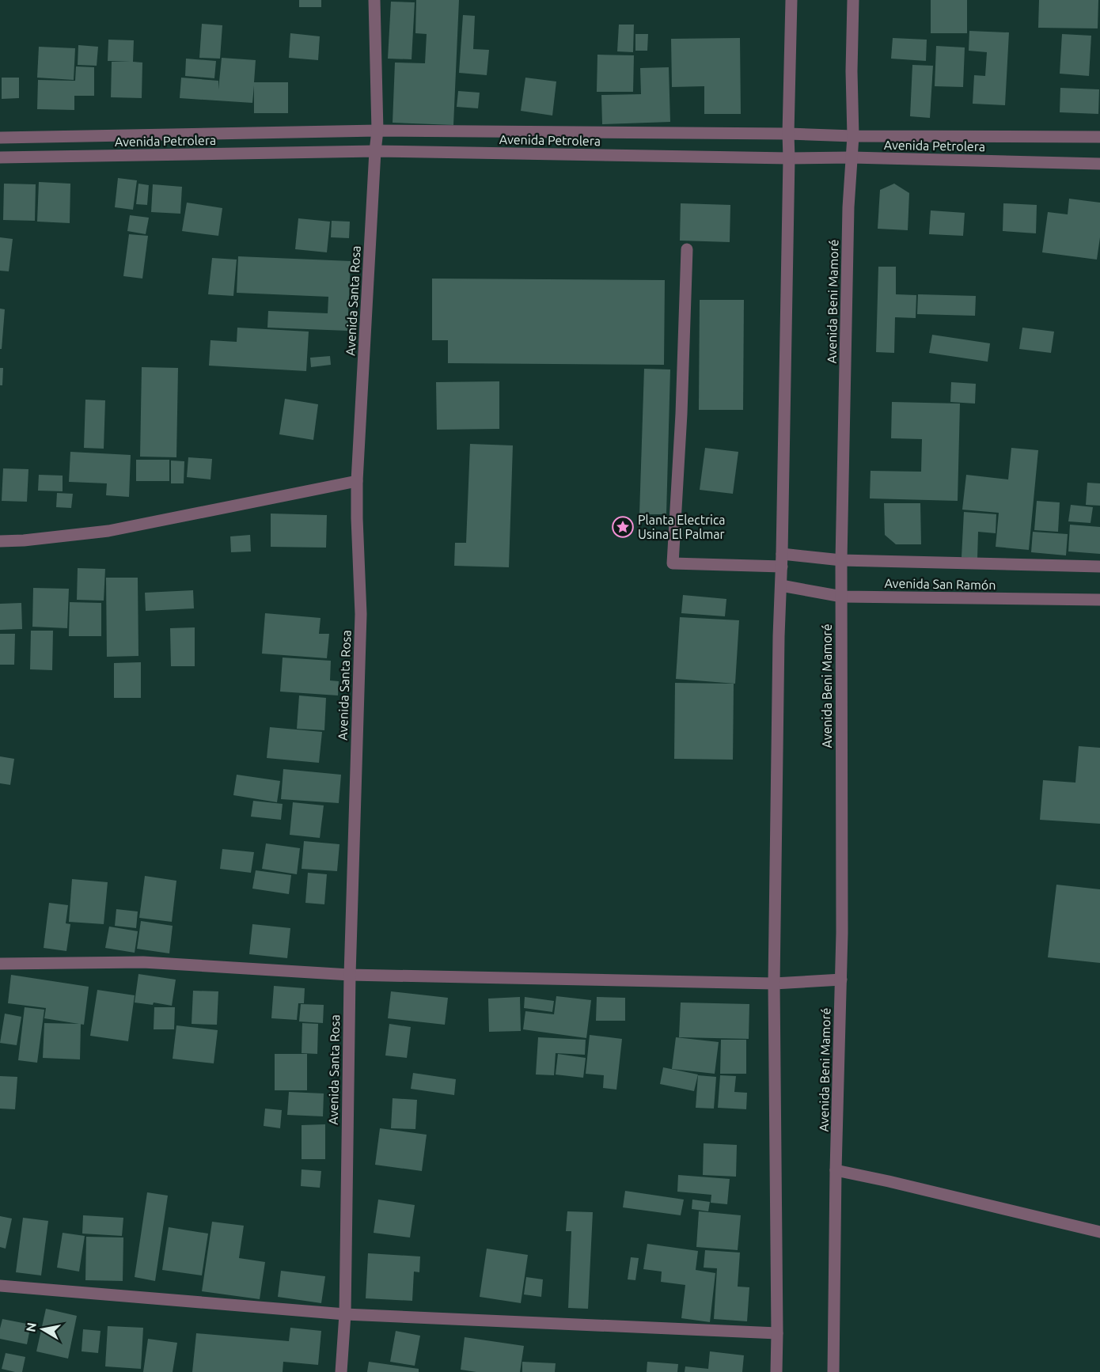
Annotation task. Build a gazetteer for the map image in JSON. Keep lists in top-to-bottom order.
{
  "streets": {
    "street": [
      "Avenida Petrolera",
      "Avenida Santa Rosa",
      "Avenida Beni Mamoré",
      "Avenida San Ramón"
    ]
  },
  "crossings": [
    ["Avenida Petrolera", "Avenida Santa Rosa"],
    ["Avenida Petrolera", "Avenida Beni Mamoré"],
    ["Avenida Beni Mamoré", "Avenida San Ramón"]
  ],
  "places": {
    "place": ["Planta Electrica Usina El Palmar"]
  },
  "north": "left"
}
